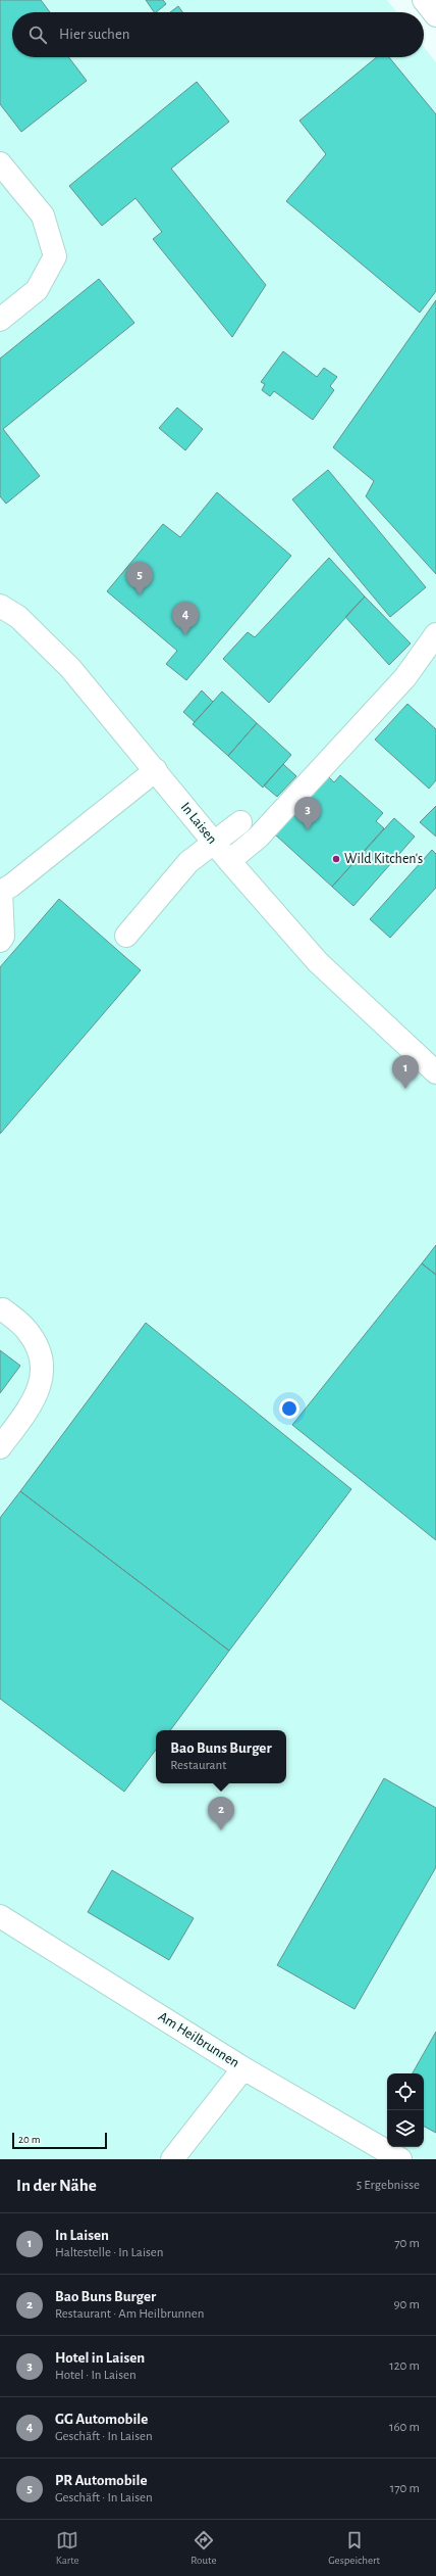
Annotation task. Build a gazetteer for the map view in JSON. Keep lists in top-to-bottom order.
{
  "streets": {
    "street": ["In Laisen", "Am Heilbrunnen"]
  },
  "places": ["Wild Kitchen's"],
  "scale_bar": "20 m",
  "page": {
    "search": "Hier suchen",
    "pins": [
      "5",
      "4",
      "3",
      "1",
      "2"
    ],
    "popup": ["Bao Buns Burger", "Restaurant"],
    "scale": "20 m",
    "heading": ["In der Nähe", "5 Ergebnisse"],
    "list": [
      {
        "mark": "1",
        "name": "In Laisen",
        "note": "Haltestelle · In Laisen",
        "value": "70 m"
      },
      {
        "mark": "2",
        "name": "Bao Buns Burger",
        "note": "Restaurant · Am Heilbrunnen",
        "value": "90 m"
      },
      {
        "mark": "3",
        "name": "Hotel in Laisen",
        "note": "Hotel · In Laisen",
        "value": "120 m"
      },
      {
        "mark": "4",
        "name": "GG Automobile",
        "note": "Geschäft · In Laisen",
        "value": "160 m"
      },
      {
        "mark": "5",
        "name": "PR Automobile",
        "note": "Geschäft · In Laisen",
        "value": "170 m"
      }
    ],
    "nav": ["Karte", "Route", "Gespeichert"]
  }
}
